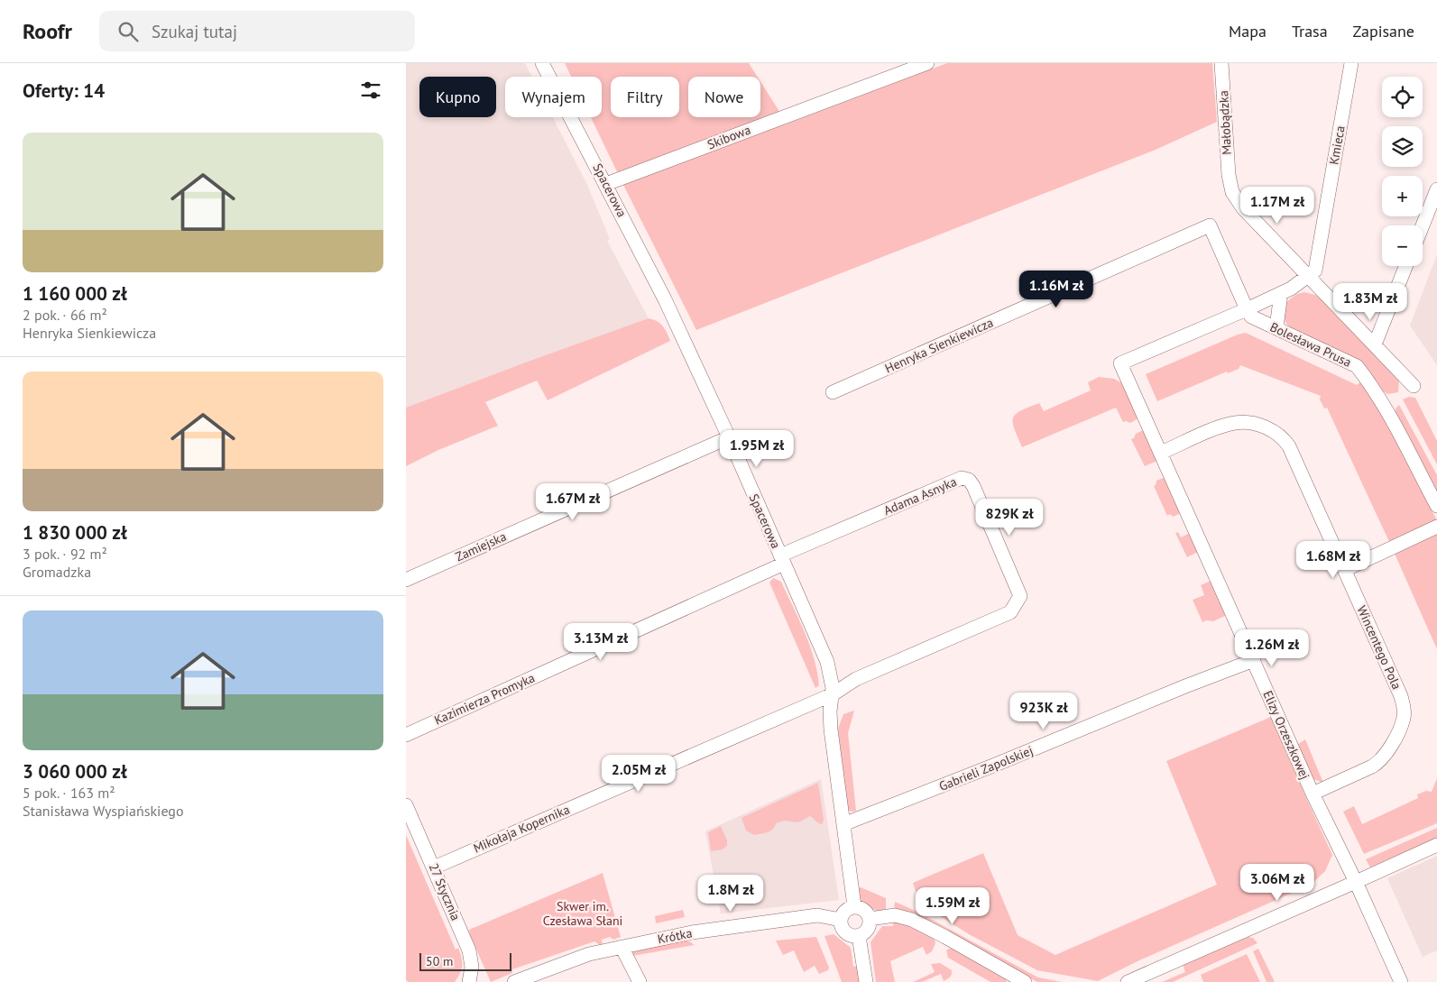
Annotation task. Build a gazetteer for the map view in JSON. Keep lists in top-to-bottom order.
{
  "streets": {
    "street": [
      "Małobądzka",
      "Skibowa",
      "Kmieca",
      "Spacerowa",
      "Bolesława Prusa",
      "Henryka Sienkiewicza",
      "Adama Asnyka",
      "Zamiejska",
      "Wincentego Pola",
      "Kazimierza Promyka",
      "Elizy Orzeszkowej",
      "Gabrieli Zapolskiej",
      "Mikołaja Kopernika",
      "27 Stycznia",
      "Krótka"
    ]
  },
  "crossings": [
    ["Małobądzka", "Kmieca"],
    ["Skibowa", "Spacerowa"],
    ["Spacerowa", "Adama Asnyka"],
    ["Spacerowa", "Zamiejska"],
    ["Spacerowa", "Kazimierza Promyka"],
    ["Spacerowa", "Gabrieli Zapolskiej"],
    ["Spacerowa", "Mikołaja Kopernika"],
    ["Spacerowa", "Krótka"],
    ["Bolesława Prusa", "Henryka Sienkiewicza"],
    ["Bolesława Prusa", "Elizy Orzeszkowej"],
    ["Henryka Sienkiewicza", "Elizy Orzeszkowej"],
    ["Adama Asnyka", "Kazimierza Promyka"],
    ["Adama Asnyka", "Mikołaja Kopernika"],
    ["Wincentego Pola", "Elizy Orzeszkowej"],
    ["Elizy Orzeszkowej", "Gabrieli Zapolskiej"],
    ["Mikołaja Kopernika", "27 Stycznia"]
  ],
  "parks": ["Skwer im. Czesława Słani"],
  "scale_bar": "50 m",
  "page": {
    "header": "Roofr",
    "search": "Szukaj tutaj",
    "nav": ["Mapa", "Trasa", "Zapisane"],
    "heading": "Oferty: 14",
    "map_buttons": ["+", "−"],
    "chip": [
      "Kupno",
      "Wynajem",
      "Filtry",
      "Nowe"
    ],
    "list": [
      {
        "name": "1 160 000 zł",
        "note": "2 pok. · 66 m² · Henryka Sienkiewicza"
      },
      {
        "name": "1 830 000 zł",
        "note": "3 pok. · 92 m² · Gromadzka"
      },
      {
        "name": "3 060 000 zł",
        "note": "5 pok. · 163 m² · Stanisława Wyspiańskiego"
      }
    ],
    "price": [
      "1.17M zł",
      "1.16M zł",
      "1.83M zł",
      "1.95M zł",
      "1.67M zł",
      "829K zł",
      "1.68M zł",
      "3.13M zł",
      "1.26M zł",
      "923K zł",
      "2.05M zł",
      "3.06M zł",
      "1.8M zł",
      "1.59M zł"
    ],
    "scale": "50 m"
  }
}
